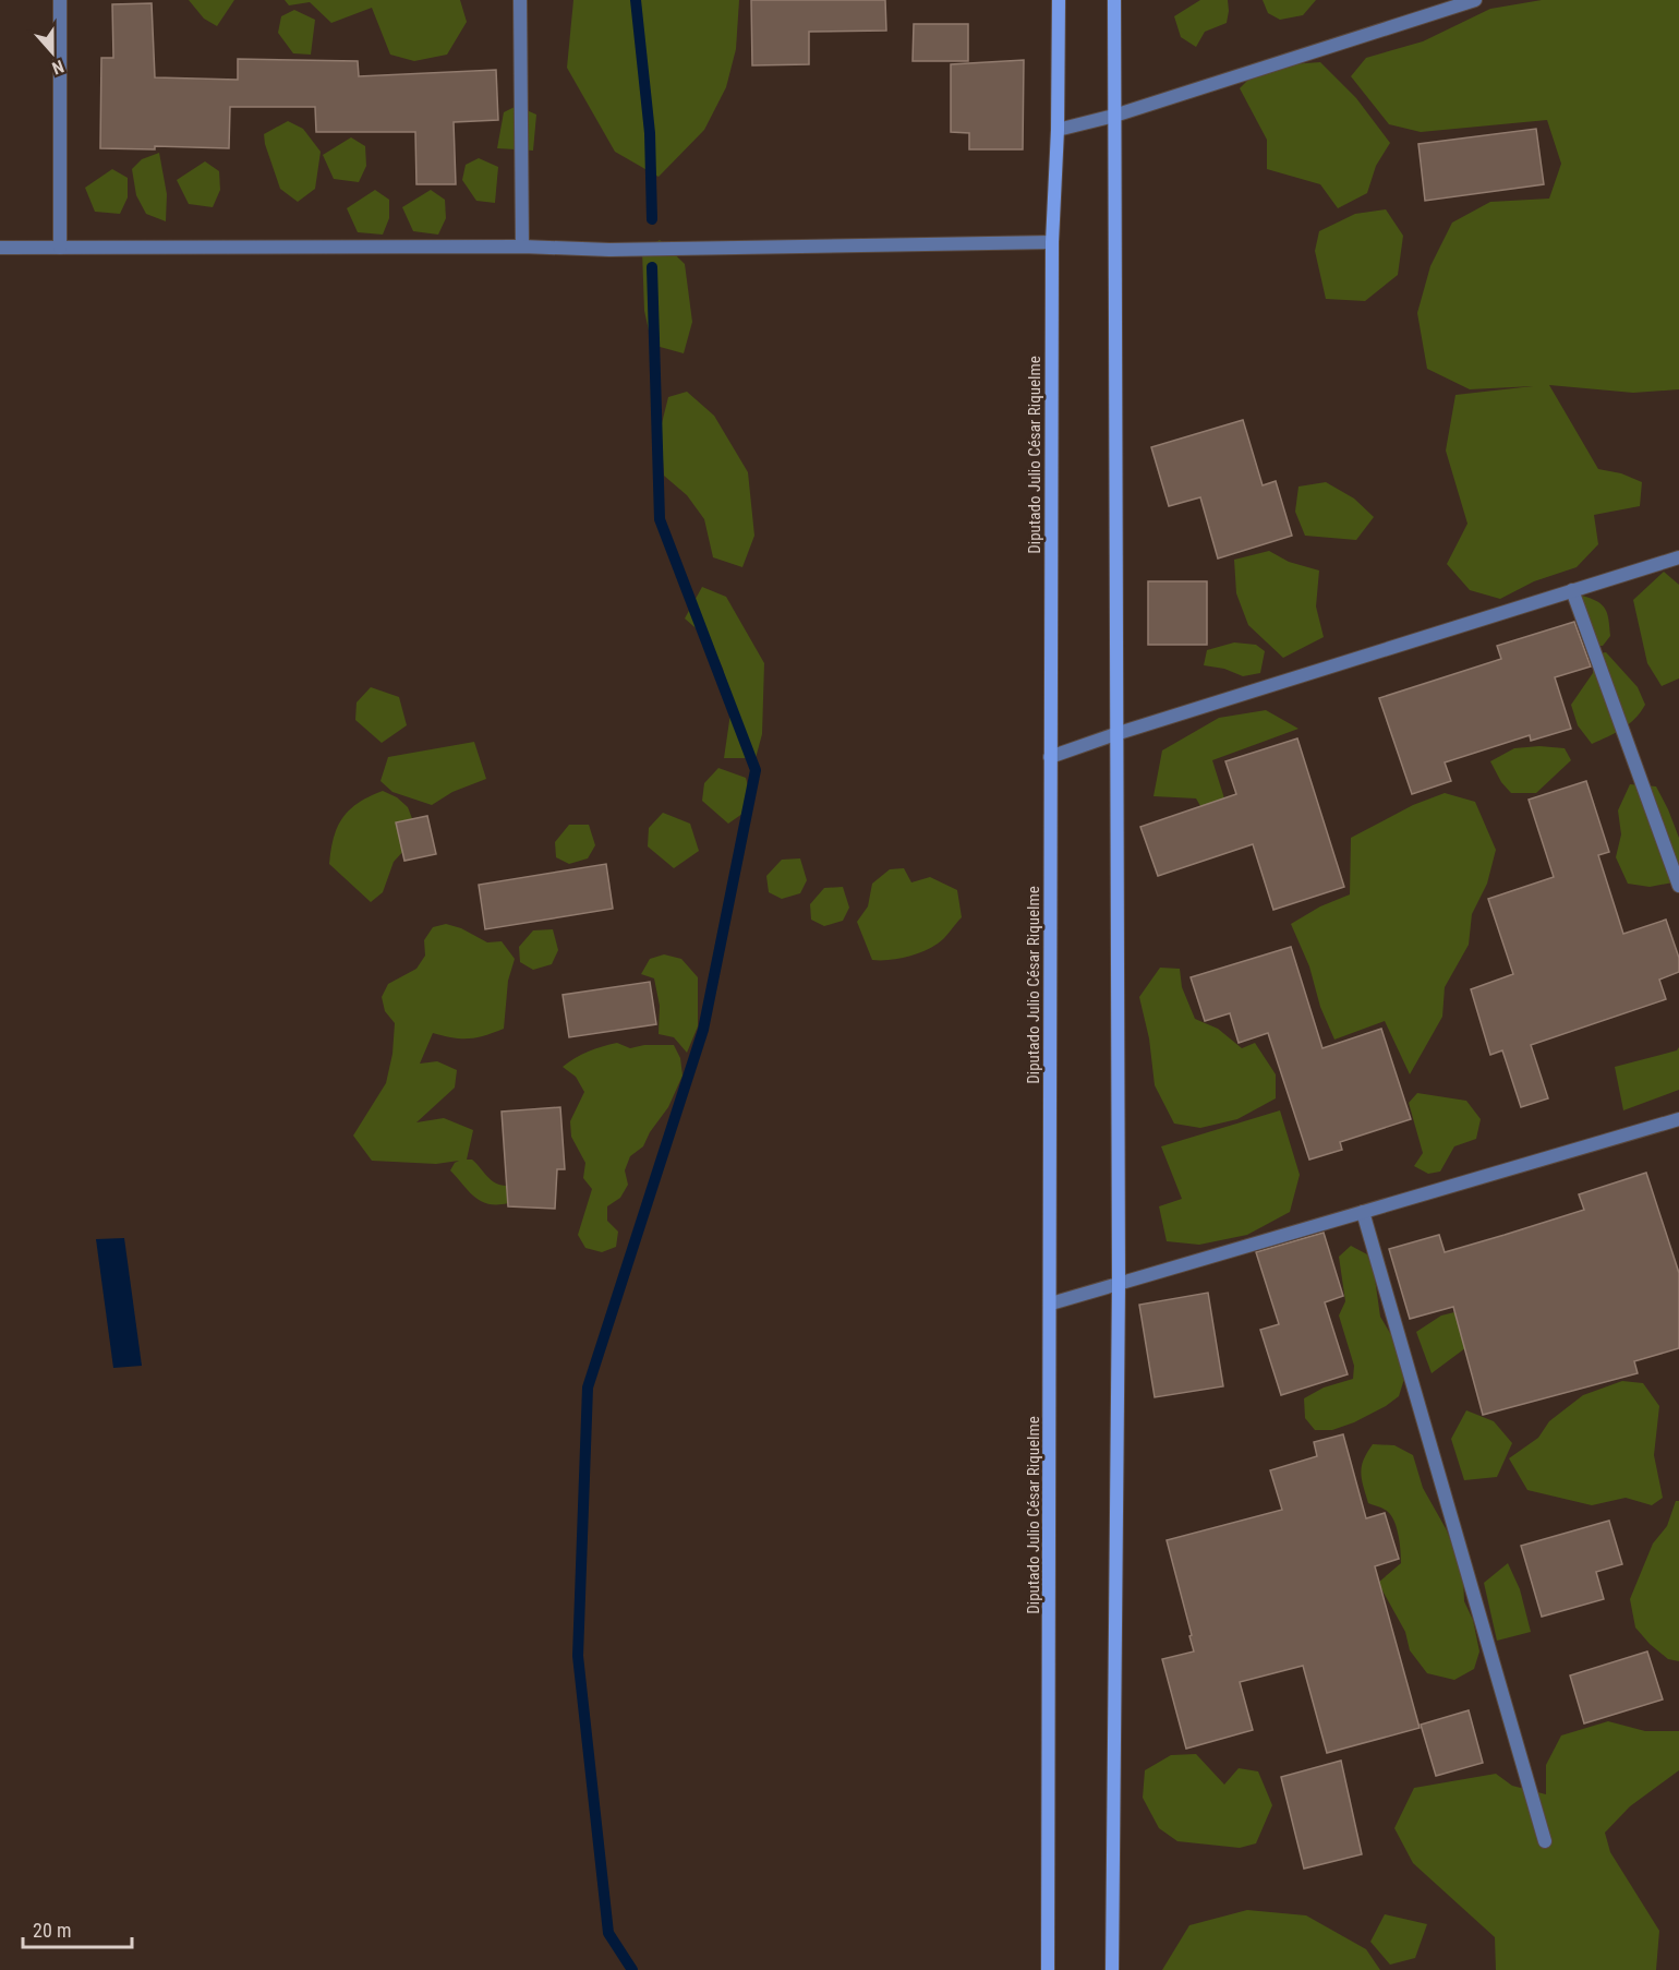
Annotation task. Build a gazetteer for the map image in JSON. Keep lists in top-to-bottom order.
{
  "streets": {
    "street": ["Diputado Julio César Riquelme"]
  },
  "scale_bar": "20 m",
  "north": "bottom"
}
